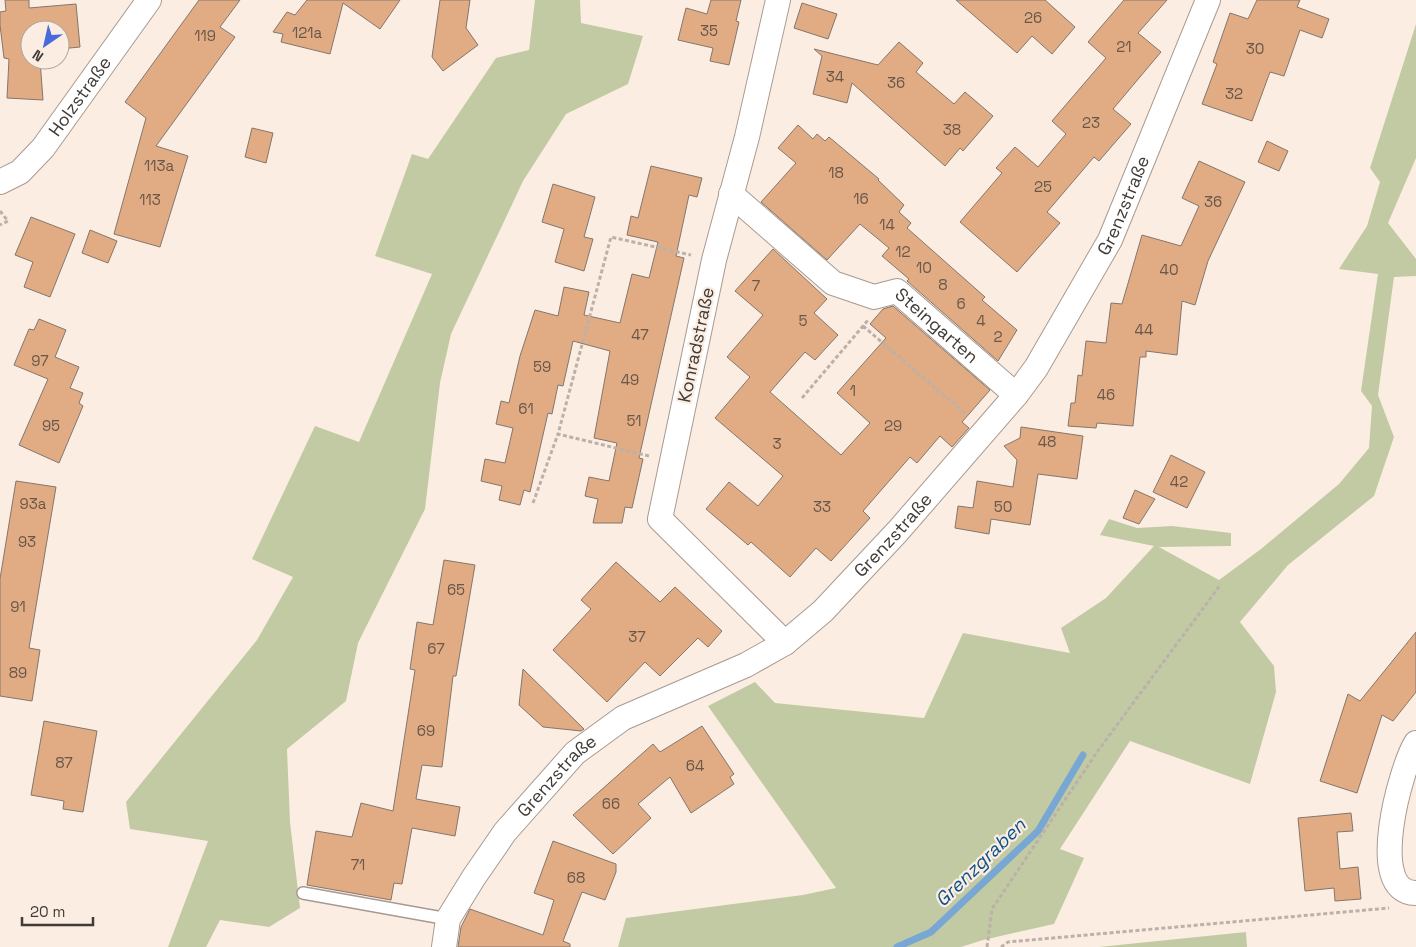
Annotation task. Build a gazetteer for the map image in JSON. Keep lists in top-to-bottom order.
{
  "streets": {
    "street": [
      "Holzstraße",
      "Grenzstraße",
      "Steingarten",
      "Konradstraße"
    ]
  },
  "crossings": [
    ["Grenzstraße", "Steingarten"],
    ["Grenzstraße", "Konradstraße"],
    ["Steingarten", "Konradstraße"]
  ],
  "water": ["Grenzgraben"],
  "house_numbers": [
    "26",
    "35",
    "121a",
    "119",
    "21",
    "30",
    "34",
    "36",
    "32",
    "23",
    "38",
    "113a",
    "18",
    "25",
    "16",
    "113",
    "36",
    "14",
    "12",
    "10",
    "40",
    "8",
    "7",
    "6",
    "5",
    "4",
    "44",
    "47",
    "2",
    "97",
    "59",
    "49",
    "1",
    "46",
    "61",
    "51",
    "95",
    "29",
    "48",
    "3",
    "42",
    "93a",
    "33",
    "50",
    "93",
    "65",
    "91",
    "37",
    "67",
    "89",
    "69",
    "87",
    "64",
    "66",
    "71",
    "68"
  ],
  "scale_bar": "20 m",
  "north": "bottom left"
}
